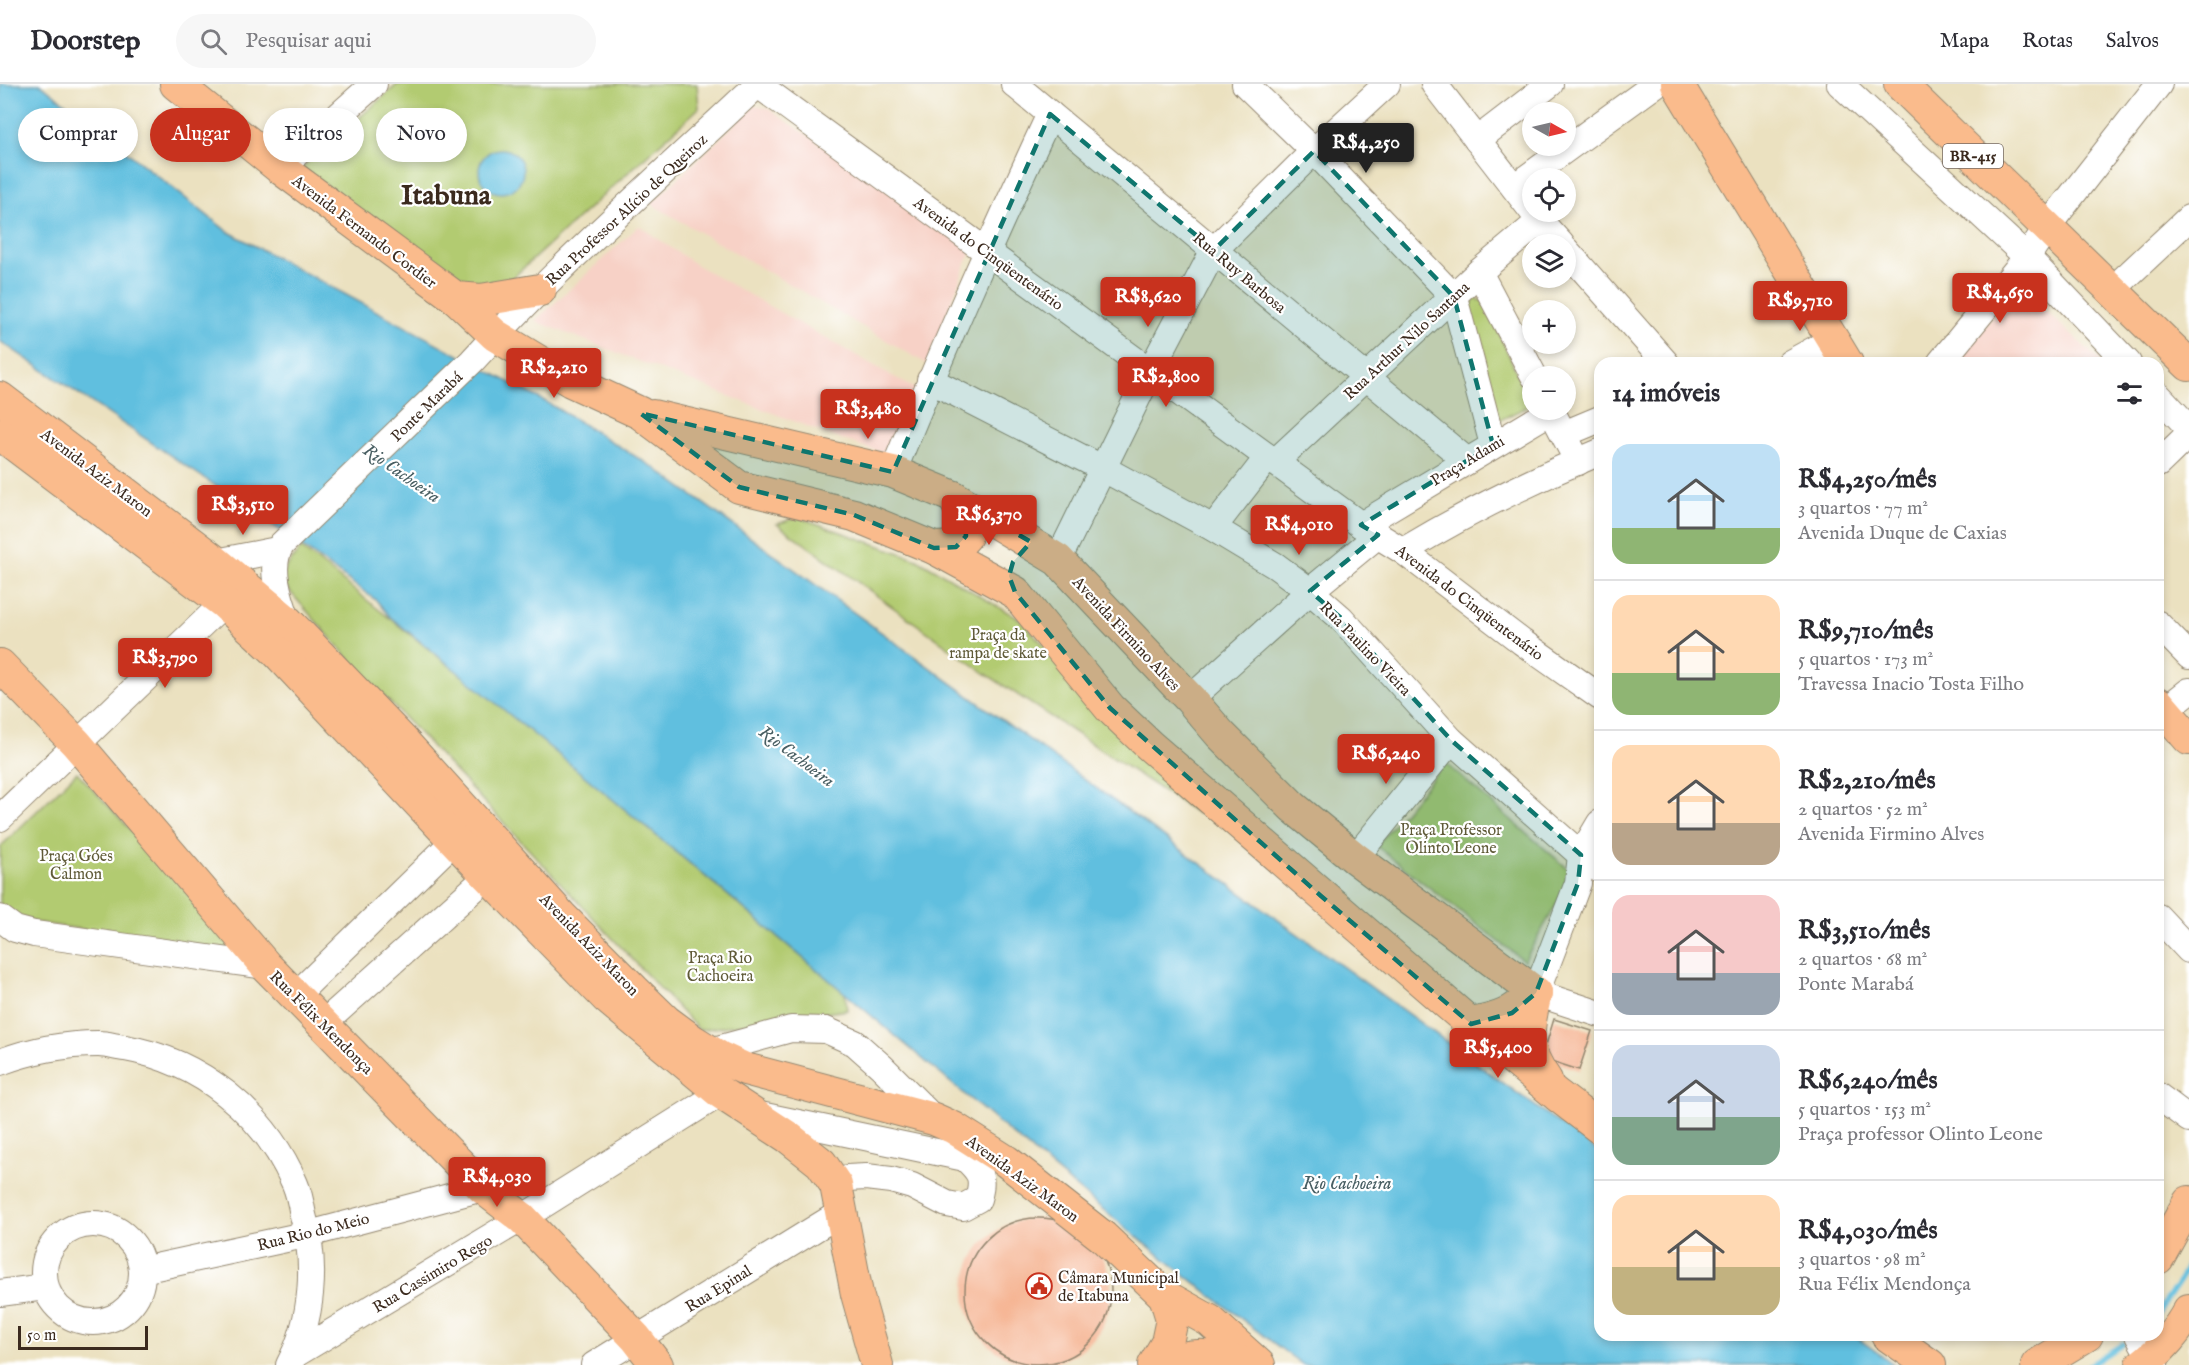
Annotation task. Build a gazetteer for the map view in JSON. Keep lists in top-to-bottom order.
{
  "streets": {
    "main road": [
      "BR-415",
      "Avenida Fernando Cordier",
      "Avenida Aziz Maron",
      "Avenida Firmino Alves",
      "Rua Félix Mendonça"
    ],
    "street": [
      "Rua Professor Alício de Queiroz",
      "Avenida do Cinqüentenário",
      "Rua Ruy Barbosa",
      "Rua Arthur Nilo Santana",
      "Ponte Marabá",
      "Praça Adami",
      "Rua Paulino Vieira",
      "Rua Rio do Meio",
      "Rua Cassimiro Rego",
      "Rua Epinal"
    ]
  },
  "crossings": [
    ["Rua Professor Alício de Queiroz", "Avenida Fernando Cordier"],
    ["Rua Professor Alício de Queiroz", "Avenida do Cinqüentenário"],
    ["Rua Professor Alício de Queiroz", "Ponte Marabá"],
    ["Rua Professor Alício de Queiroz", "Avenida Firmino Alves"],
    ["Avenida Fernando Cordier", "Ponte Marabá"],
    ["Avenida Fernando Cordier", "Avenida Firmino Alves"],
    ["Avenida do Cinqüentenário", "Rua Arthur Nilo Santana"],
    ["Avenida do Cinqüentenário", "Praça Adami"],
    ["Rua Ruy Barbosa", "Rua Arthur Nilo Santana"],
    ["Rua Ruy Barbosa", "Praça Adami"],
    ["Rua Arthur Nilo Santana", "Rua Paulino Vieira"],
    ["Ponte Marabá", "Avenida Firmino Alves"],
    ["Praça Adami", "Avenida Firmino Alves"],
    ["Praça Adami", "Rua Paulino Vieira"],
    ["Avenida Aziz Maron", "Rua Cassimiro Rego"],
    ["Avenida Aziz Maron", "Rua Epinal"],
    ["Rua Félix Mendonça", "Rua Rio do Meio"],
    ["Rua Félix Mendonça", "Rua Cassimiro Rego"],
    ["Rua Félix Mendonça", "Rua Epinal"],
    ["Rua Rio do Meio", "Rua Cassimiro Rego"]
  ],
  "districts": ["Itabuna"],
  "water": ["Rio Cachoeira"],
  "parks": [
    "Praça da rampa de skate",
    "Praça Professor Olinto Leone",
    "Praça Góes Calmon",
    "Praça Rio Cachoeira"
  ],
  "places": {
    "public building": ["Câmara Municipal de Itabuna"]
  },
  "scale_bar": "50 m",
  "north": "right",
  "page": {
    "header": "Doorstep",
    "search": "Pesquisar aqui",
    "nav": ["Mapa", "Rotas", "Salvos"],
    "map_buttons": ["+", "−"],
    "chip": [
      "Comprar",
      "Alugar",
      "Filtros",
      "Novo"
    ],
    "price": [
      "R$4,250",
      "R$4,650",
      "R$8,620",
      "R$9,710",
      "R$2,210",
      "R$2,800",
      "R$3,480",
      "R$3,510",
      "R$6,370",
      "R$4,010",
      "R$3,790",
      "R$6,240",
      "R$5,400",
      "R$4,030"
    ],
    "heading": "14 imóveis",
    "list": [
      {
        "name": "R$4,250/mês",
        "note": "3 quartos · 77 m² · Avenida Duque de Caxias"
      },
      {
        "name": "R$9,710/mês",
        "note": "5 quartos · 173 m² · Travessa Inacio Tosta Filho"
      },
      {
        "name": "R$2,210/mês",
        "note": "2 quartos · 52 m² · Avenida Firmino Alves"
      },
      {
        "name": "R$3,510/mês",
        "note": "2 quartos · 68 m² · Ponte Marabá"
      },
      {
        "name": "R$6,240/mês",
        "note": "5 quartos · 153 m² · Praça professor Olinto Leone"
      },
      {
        "name": "R$4,030/mês",
        "note": "3 quartos · 98 m² · Rua Félix Mendonça"
      }
    ],
    "scale": "50 m"
  }
}
